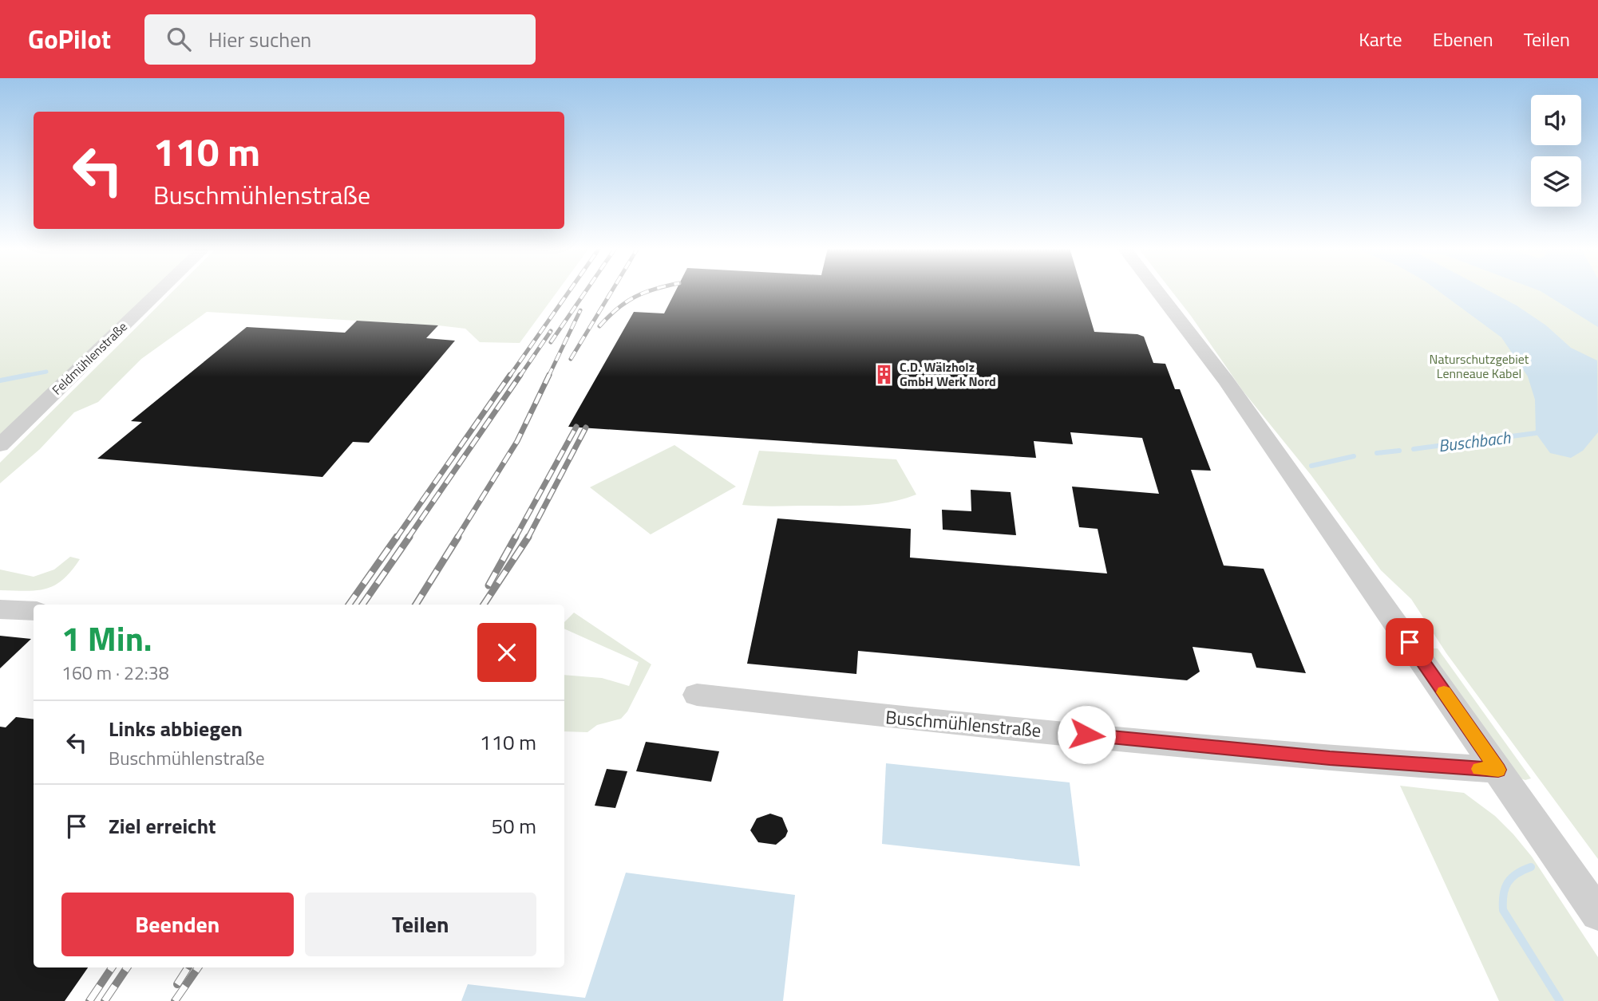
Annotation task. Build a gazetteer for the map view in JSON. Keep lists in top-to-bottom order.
{
  "streets": {
    "street": ["Feldmühlenstraße", "Buschmühlenstraße"]
  },
  "water": ["Buschbach"],
  "parks": ["Naturschutzgebiet Lenneaue Kabel"],
  "places": {
    "building": ["C.D. Wälzholz GmbH Werk Nord"]
  },
  "page": {
    "header": "GoPilot",
    "search": "Hier suchen",
    "nav": ["Karte", "Ebenen", "Teilen"],
    "turn": ["110 m", "Buschmühlenstraße"],
    "heading": ["1 Min.", "160 m · 22:38"],
    "list": [
      {
        "name": "Links abbiegen",
        "note": "Buschmühlenstraße",
        "value": "110 m"
      },
      {
        "name": "Ziel erreicht",
        "value": "50 m"
      }
    ],
    "buttons": ["Beenden", "Teilen"]
  }
}
